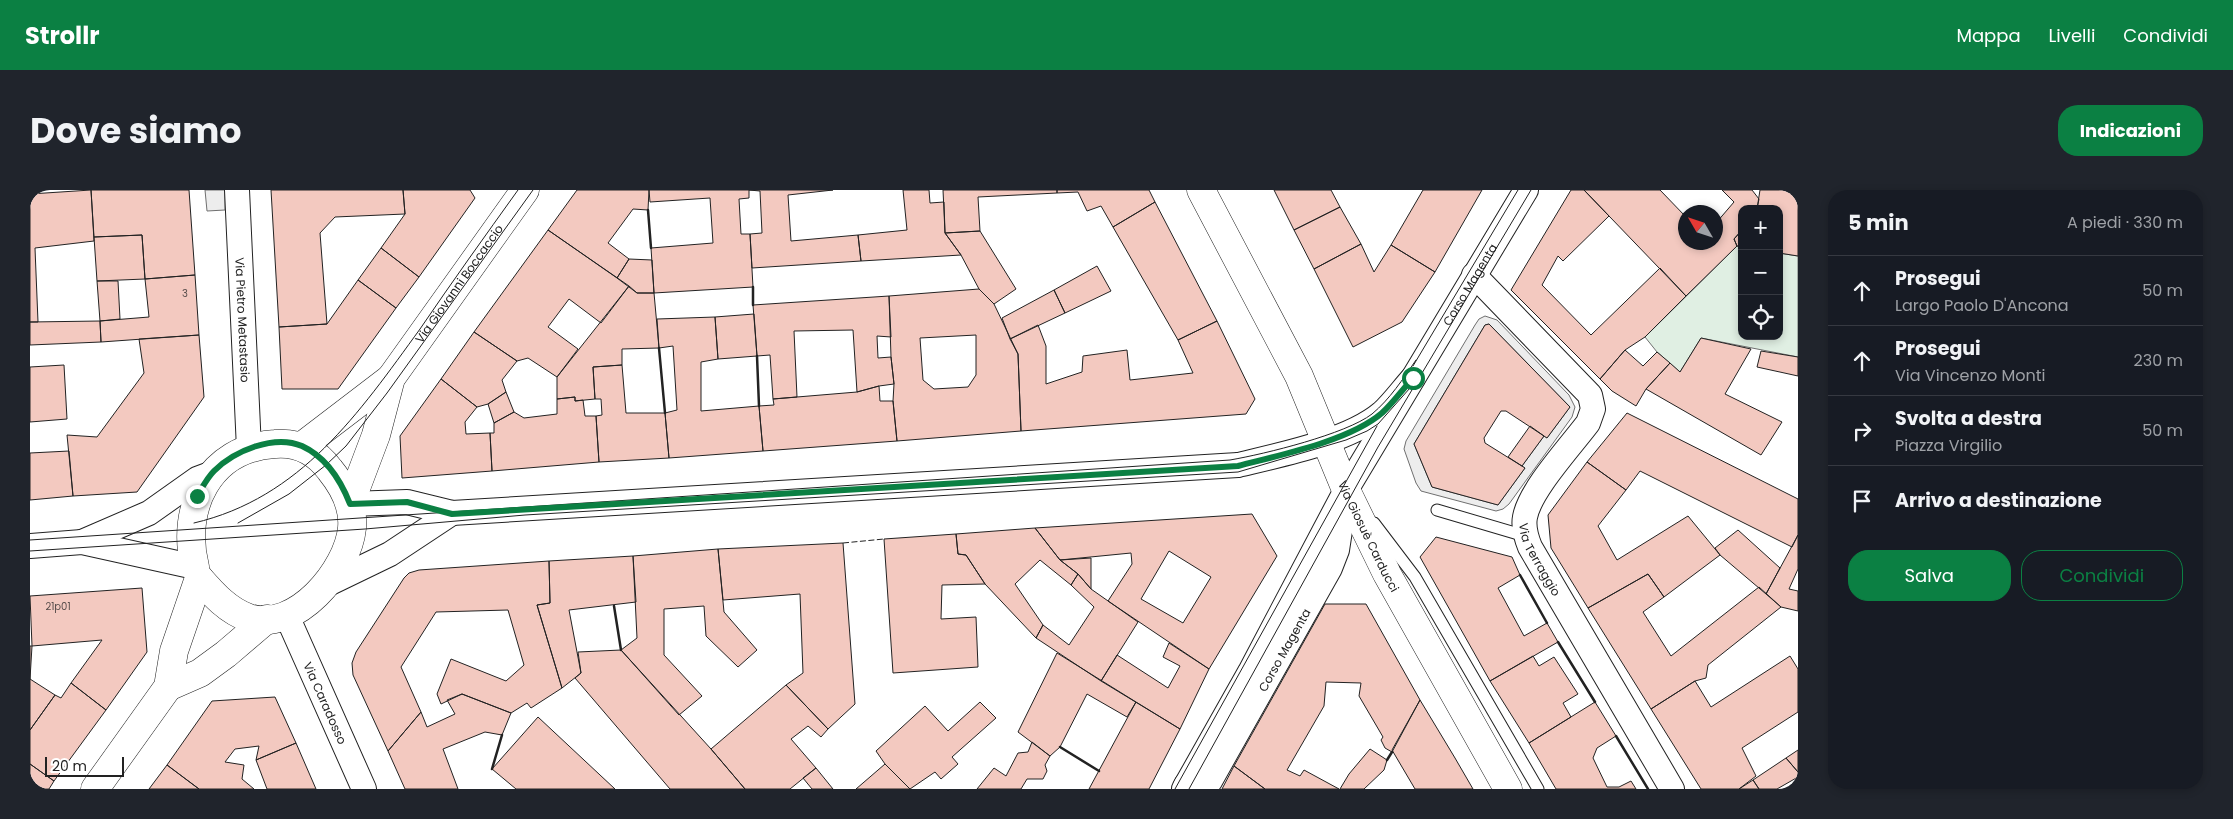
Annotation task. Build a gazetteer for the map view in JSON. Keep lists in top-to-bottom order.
{
  "streets": {
    "street": [
      "Via Giovanni Boccaccio",
      "Corso Magenta",
      "Via Pietro Metastasio",
      "Via Giosuè Carducci",
      "Via Terraggio",
      "Via Caradosso"
    ]
  },
  "crossings": [
    ["Via Giovanni Boccaccio", "Via Pietro Metastasio"],
    ["Via Giovanni Boccaccio", "Via Caradosso"],
    ["Corso Magenta", "Via Giosuè Carducci"],
    ["Corso Magenta", "Via Terraggio"],
    ["Via Pietro Metastasio", "Via Caradosso"]
  ],
  "house_numbers": ["3", "21p01"],
  "scale_bar": "20 m",
  "north": "top left",
  "page": {
    "header": "Strollr",
    "nav": ["Mappa", "Livelli", "Condividi"],
    "title": "Dove siamo",
    "buttons": [
      "Indicazioni",
      ["Salva", "Condividi"]
    ],
    "heading": ["5 min", "A piedi · 330 m"],
    "map_buttons": ["+", "−"],
    "list": [
      ["Prosegui", "Largo Paolo D'Ancona", "50 m"],
      ["Prosegui", "Via Vincenzo Monti", "230 m"],
      ["Svolta a destra", "Piazza Virgilio", "50 m"],
      "Arrivo a destinazione"
    ],
    "scale": "20 m"
  }
}
